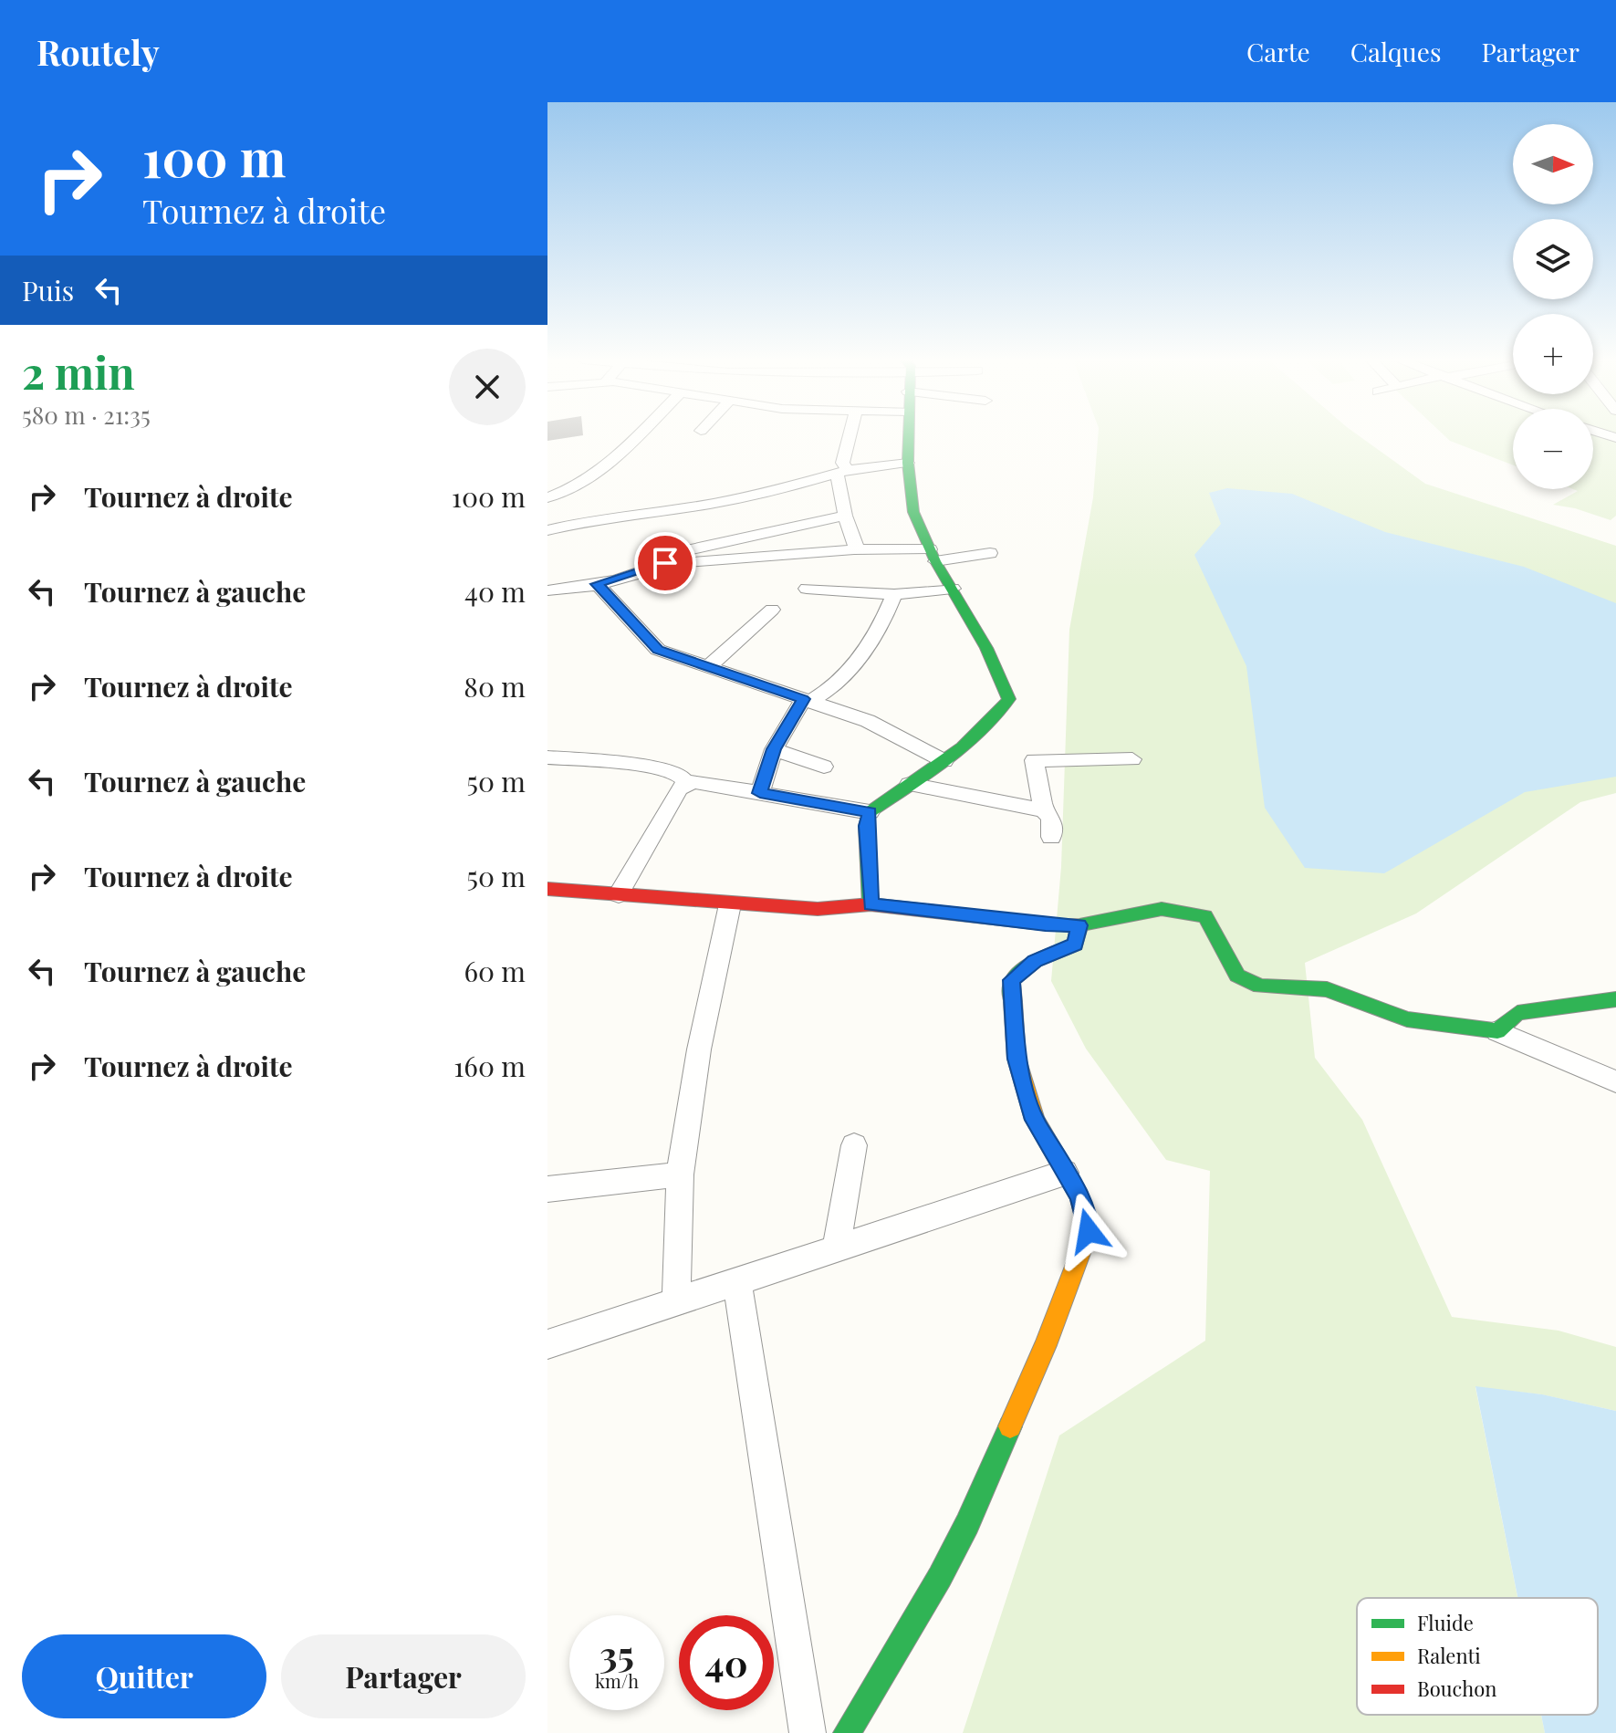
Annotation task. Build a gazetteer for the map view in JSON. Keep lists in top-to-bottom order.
{
  "legend": ["Fluide", "Ralenti", "Bouchon"],
  "north": "right",
  "page": {
    "header": "Routely",
    "nav": ["Carte", "Calques", "Partager"],
    "turn": ["100 m", "Tournez à droite"],
    "map_buttons": ["+", "−"],
    "then": "Puis",
    "heading": ["2 min", "580 m · 21:35"],
    "list": [
      {
        "name": "Tournez à droite",
        "value": "100 m"
      },
      {
        "name": "Tournez à gauche",
        "value": "40 m"
      },
      {
        "name": "Tournez à droite",
        "value": "80 m"
      },
      {
        "name": "Tournez à gauche",
        "value": "50 m"
      },
      {
        "name": "Tournez à droite",
        "value": "50 m"
      },
      {
        "name": "Tournez à gauche",
        "value": "60 m"
      },
      {
        "name": "Tournez à droite",
        "value": "160 m"
      }
    ],
    "speed": "35 km/h",
    "limit": "40",
    "buttons": ["Quitter", "Partager"]
  }
}
